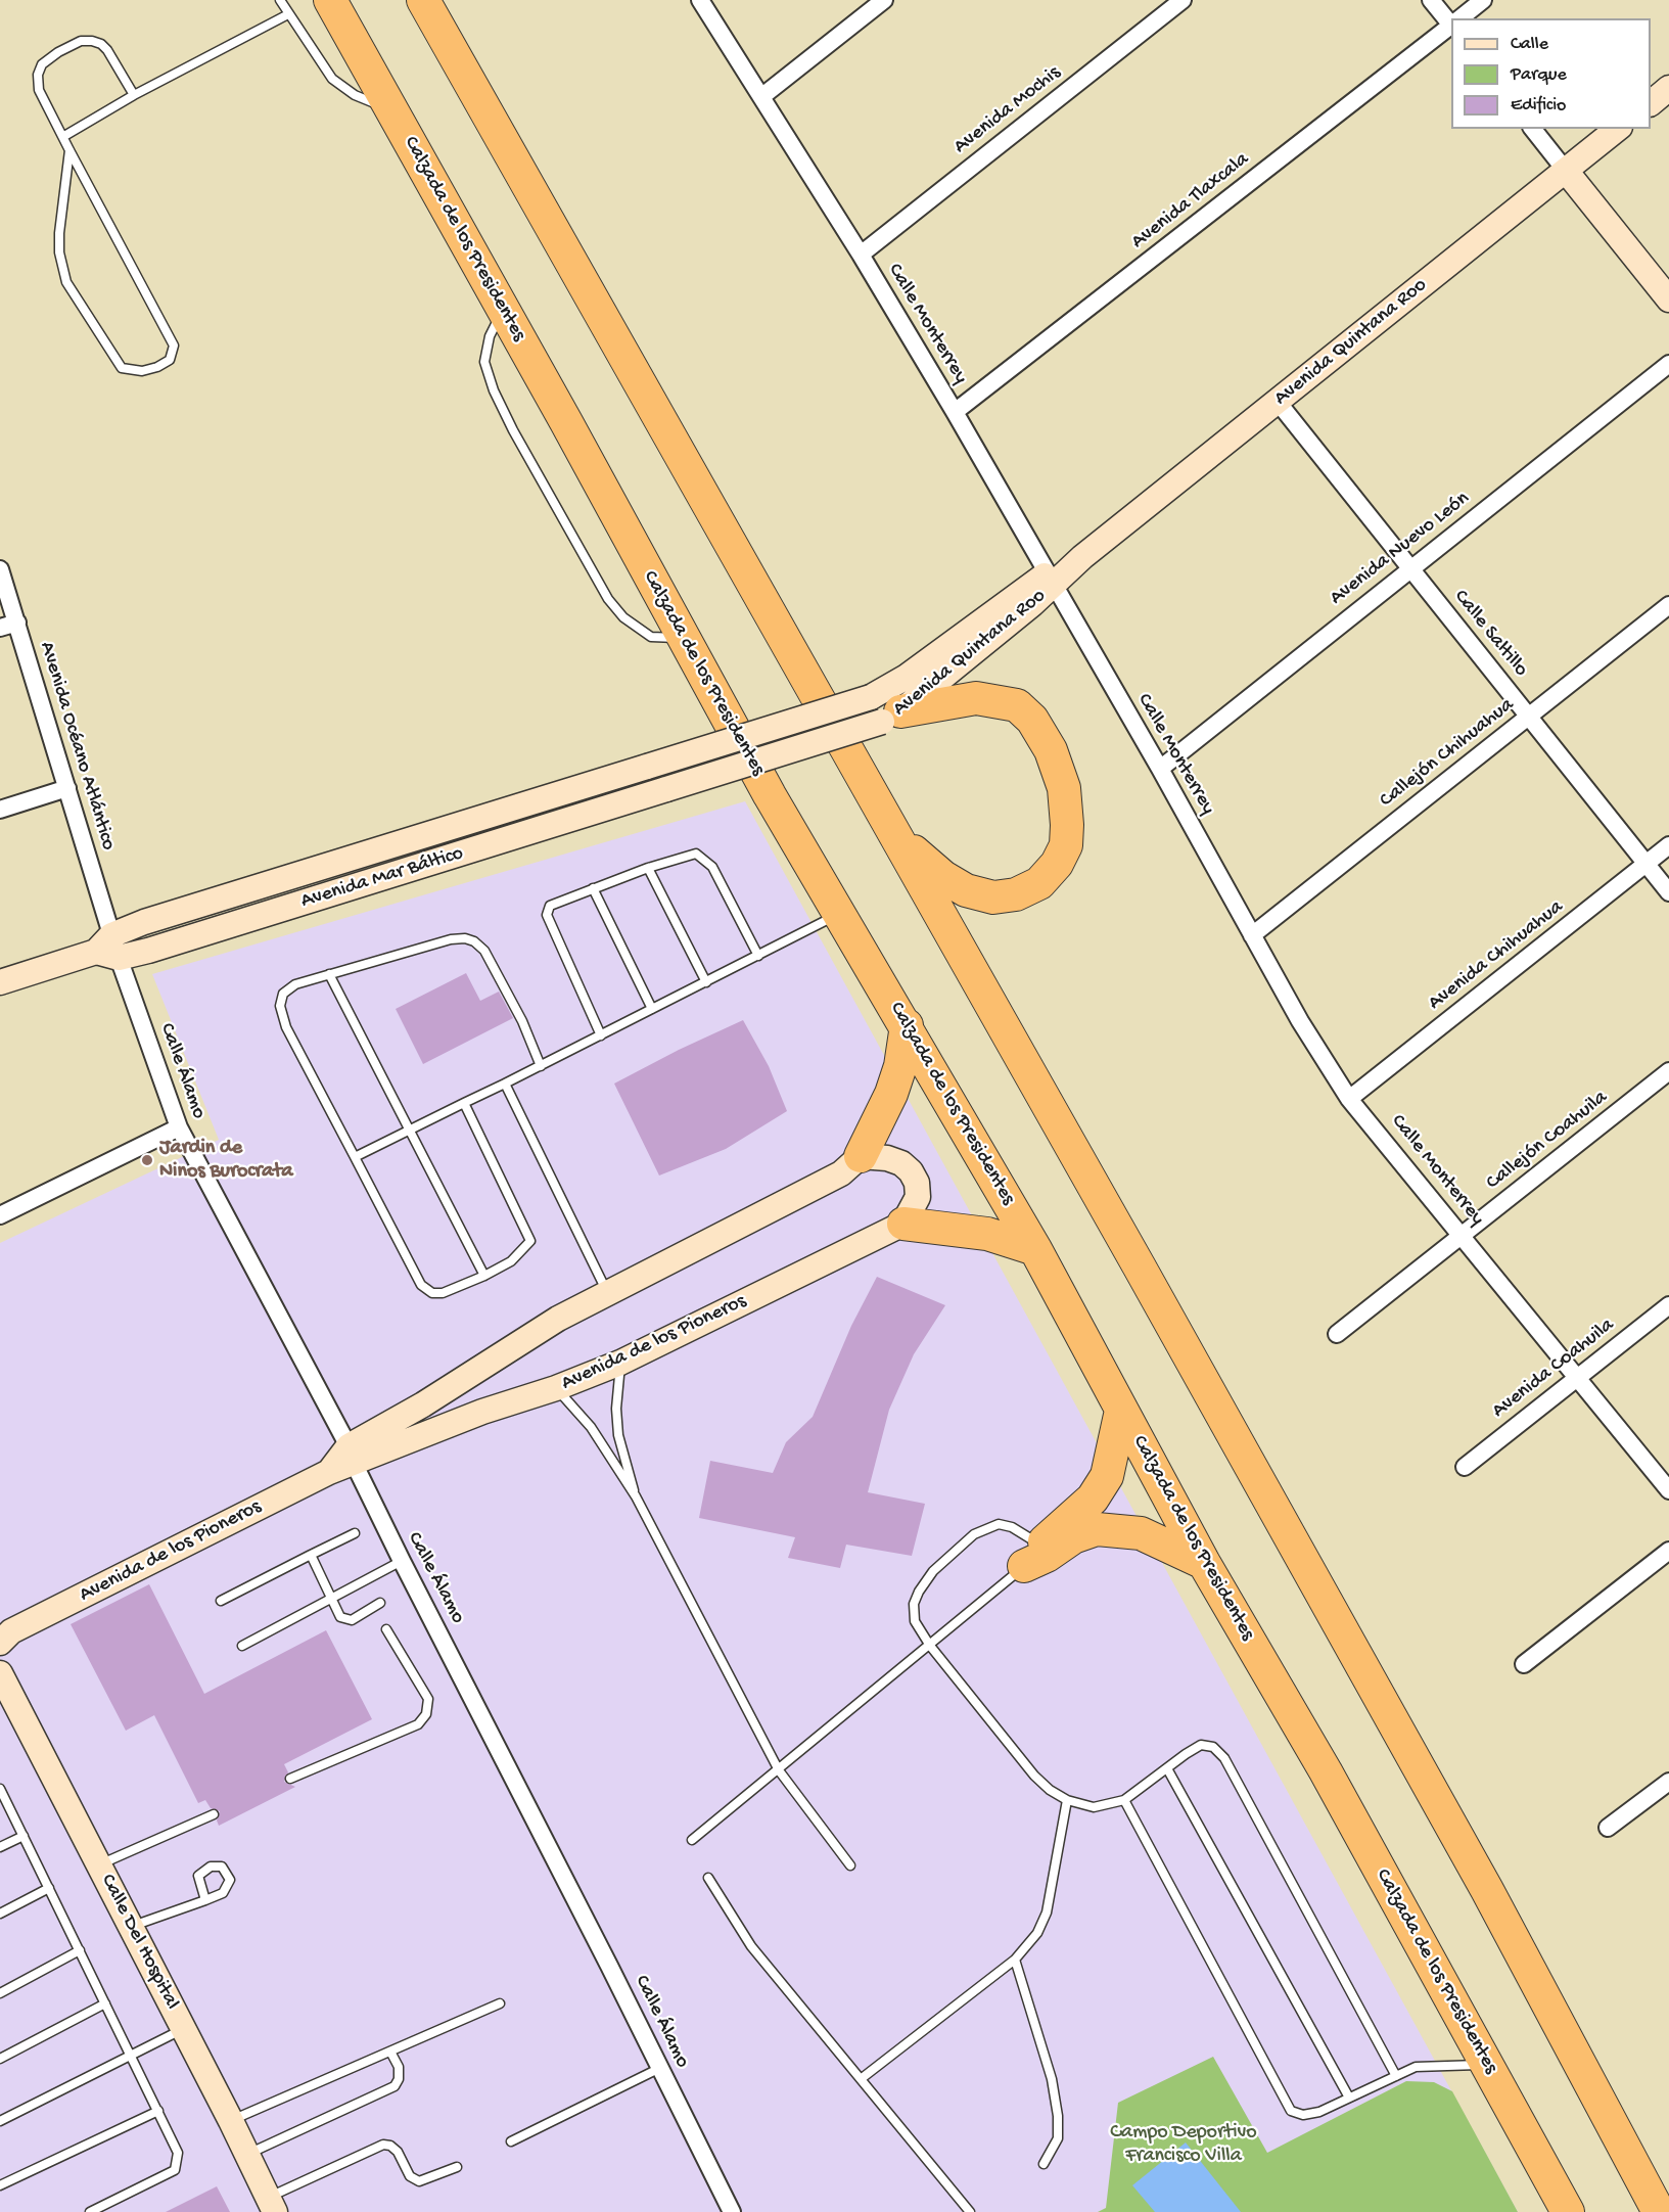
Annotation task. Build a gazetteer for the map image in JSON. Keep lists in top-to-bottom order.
{
  "streets": {
    "highway": ["Calzada de los Presidentes"],
    "street": [
      "Avenida Mochis",
      "Avenida Tlaxcala",
      "Calle Monterrey",
      "Avenida Quintana Roo",
      "Avenida Nuevo León",
      "Calle Saltillo",
      "Avenida Océano Atlántico",
      "Callejón Chihuahua",
      "Avenida Mar Báltico",
      "Avenida Chihuahua",
      "Calle Álamo",
      "Callejón Coahuila",
      "Avenida de los Pioneros",
      "Avenida Coahuila",
      "Calle Del Hospital"
    ]
  },
  "crossings": [
    ["Avenida Mochis", "Calle Monterrey"],
    ["Avenida Tlaxcala", "Calle Monterrey"],
    ["Calle Monterrey", "Avenida Quintana Roo"],
    ["Calle Monterrey", "Avenida Nuevo León"],
    ["Calle Monterrey", "Callejón Chihuahua"],
    ["Calle Monterrey", "Avenida Chihuahua"],
    ["Calle Monterrey", "Callejón Coahuila"],
    ["Calle Monterrey", "Avenida Coahuila"],
    ["Avenida Quintana Roo", "Calle Saltillo"],
    ["Avenida Quintana Roo", "Avenida Mar Báltico"],
    ["Avenida Nuevo León", "Calle Saltillo"],
    ["Calle Saltillo", "Callejón Chihuahua"],
    ["Calle Saltillo", "Avenida Chihuahua"],
    ["Avenida Océano Atlántico", "Avenida Mar Báltico"],
    ["Avenida Océano Atlántico", "Calle Álamo"],
    ["Avenida Mar Báltico", "Calle Álamo"],
    ["Calle Álamo", "Avenida de los Pioneros"]
  ],
  "parks": ["Campo Deportivo Francisco Villa"],
  "places": ["Jardin de Ninos Burocrata"],
  "legend": ["Calle", "Parque", "Edificio"]
}
